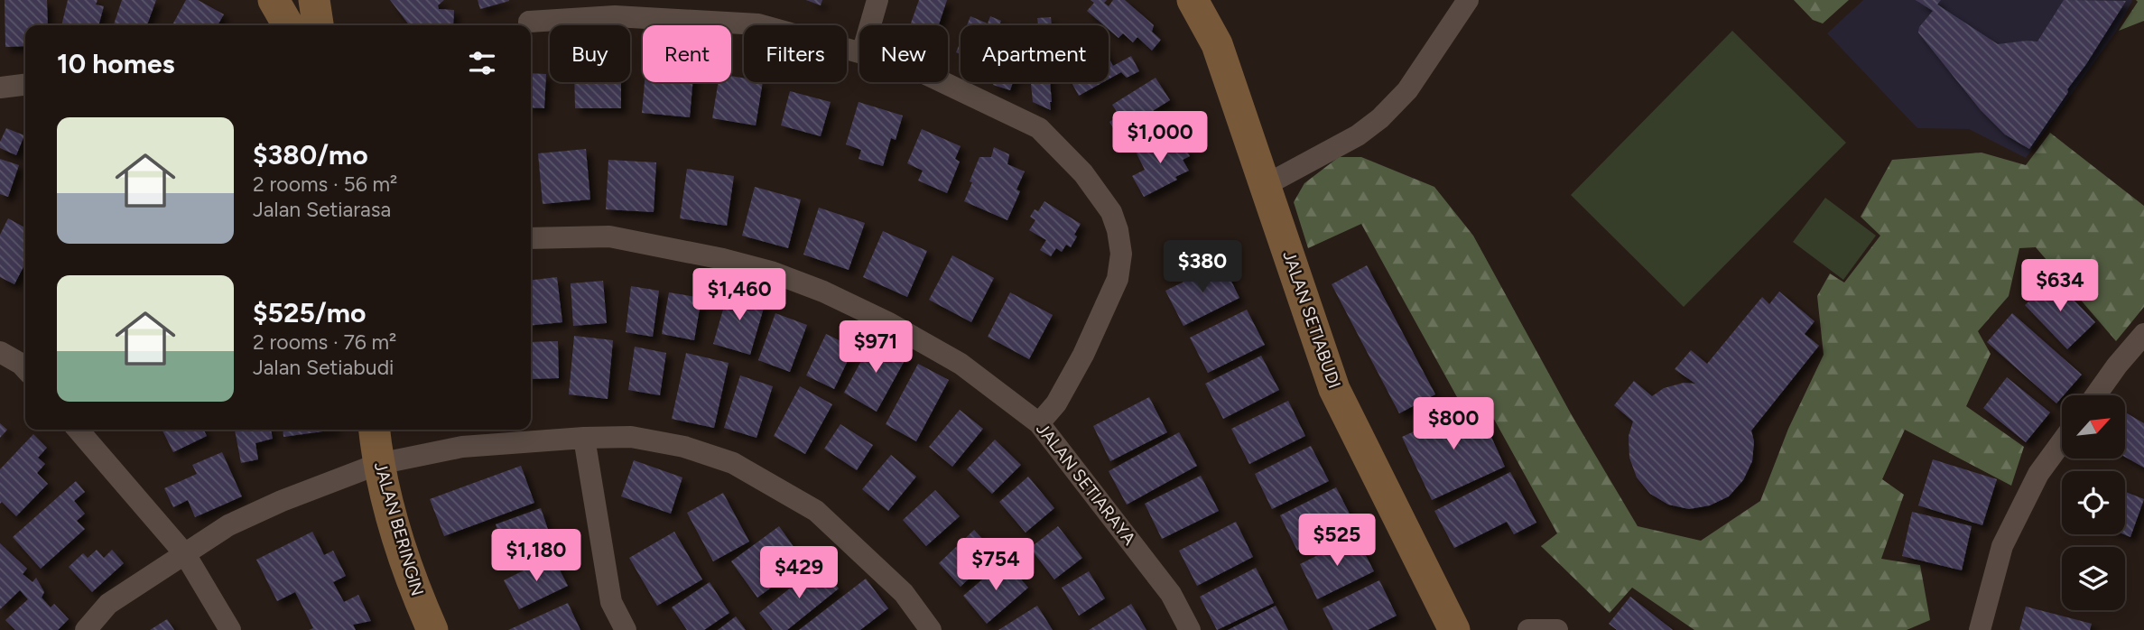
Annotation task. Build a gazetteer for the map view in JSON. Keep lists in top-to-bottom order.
{
  "streets": {
    "street": ["JALAN SETIABUDI", "JALAN SETIARAYA", "JALAN BERINGIN"]
  },
  "north": "top right",
  "page": {
    "chip": [
      "Buy",
      "Rent",
      "Filters",
      "New",
      "Apartment"
    ],
    "heading": "10 homes",
    "list": [
      {
        "name": "$380/mo",
        "note": "2 rooms · 56 m² · Jalan Setiarasa"
      },
      {
        "name": "$525/mo",
        "note": "2 rooms · 76 m² · Jalan Setiabudi"
      }
    ],
    "price": [
      "$1,000",
      "$380",
      "$634",
      "$1,460",
      "$971",
      "$800",
      "$525",
      "$1,180",
      "$754",
      "$429"
    ]
  }
}
